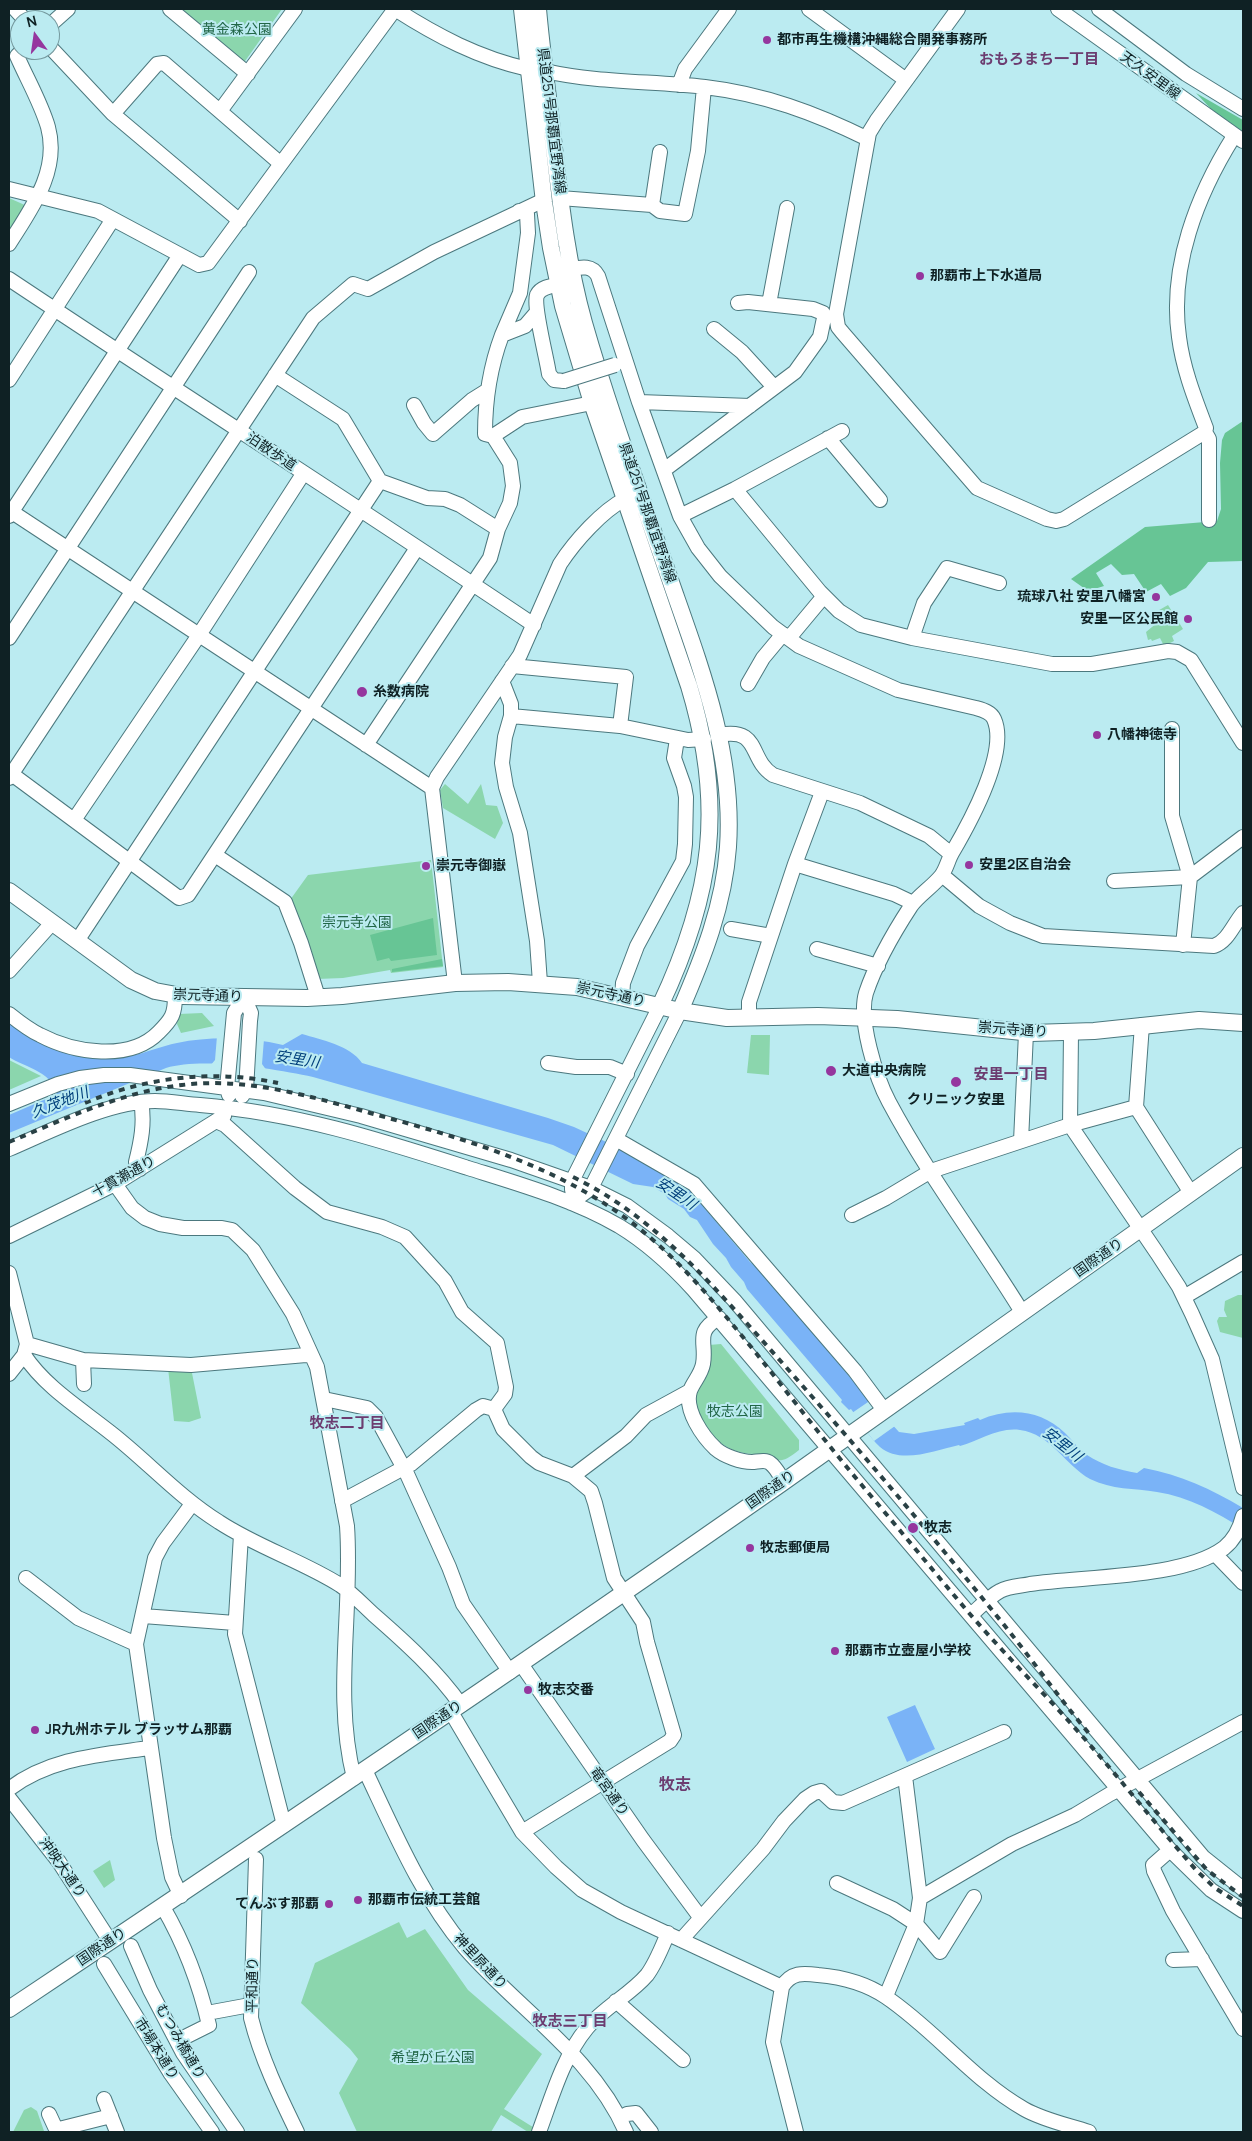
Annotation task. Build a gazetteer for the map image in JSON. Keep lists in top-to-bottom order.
{
  "streets": {
    "main road": ["県道251号那覇宜野湾線", "崇元寺通り", "国際通り"],
    "street": [
      "天久安里線",
      "泊散歩道",
      "十貫瀬通り",
      "竜宮通り",
      "沖映大通り",
      "神里原通り",
      "平和通り",
      "むつみ橋通り",
      "市場本通り"
    ]
  },
  "crossings": [
    ["県道251号那覇宜野湾線", "崇元寺通り"],
    ["十貫瀬通り", "神里原通り"],
    ["国際通り", "竜宮通り"],
    ["国際通り", "沖映大通り"],
    ["国際通り", "神里原通り"],
    ["竜宮通り", "神里原通り"]
  ],
  "districts": [
    "おもろまち一丁目",
    "安里一丁目",
    "牧志二丁目",
    "牧志",
    "牧志三丁目"
  ],
  "water": ["安里川", "久茂地川"],
  "parks": [
    "黄金森公園",
    "崇元寺公園",
    "牧志公園",
    "希望が丘公園"
  ],
  "places": [
    "都市再生機構沖縄総合開発事務所",
    "那覇市上下水道局",
    "琉球八社 安里八幡宮",
    "安里一区公民館",
    "糸数病院",
    "八幡神徳寺",
    "安里2区自治会",
    "崇元寺御嶽",
    "大道中央病院",
    "クリニック安里",
    "牧志",
    "牧志郵便局",
    "那覇市立壺屋小学校",
    "牧志交番",
    "JR九州ホテル ブラッサム那覇",
    "那覇市伝統工芸館",
    "てんぶす那覇"
  ],
  "north": "top"
}
